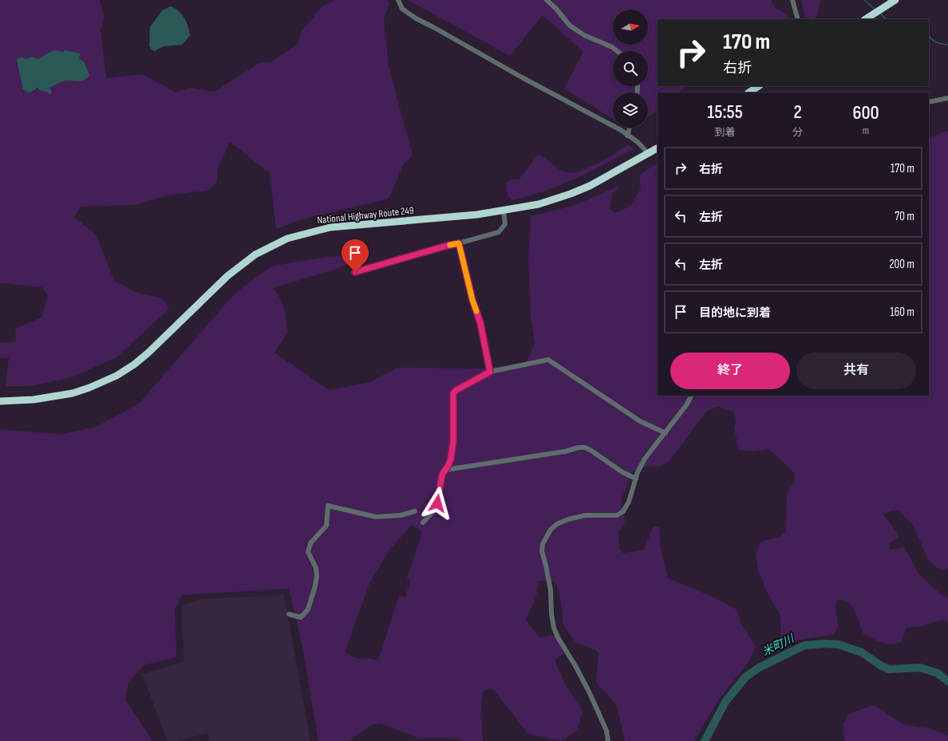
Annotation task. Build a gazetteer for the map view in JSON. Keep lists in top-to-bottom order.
{
  "streets": {
    "highway": ["National Highway Route 249"]
  },
  "water": ["米町川"],
  "north": "right",
  "page": {
    "turn": ["170 m", "右折"],
    "eta": [
      "15:55",
      "到着",
      "2",
      "分",
      "600",
      "m"
    ],
    "list": [
      {
        "name": "右折",
        "value": "170 m"
      },
      {
        "name": "左折",
        "value": "70 m"
      },
      {
        "name": "左折",
        "value": "200 m"
      },
      {
        "name": "目的地に到着",
        "value": "160 m"
      }
    ],
    "buttons": ["終了", "共有"]
  }
}
